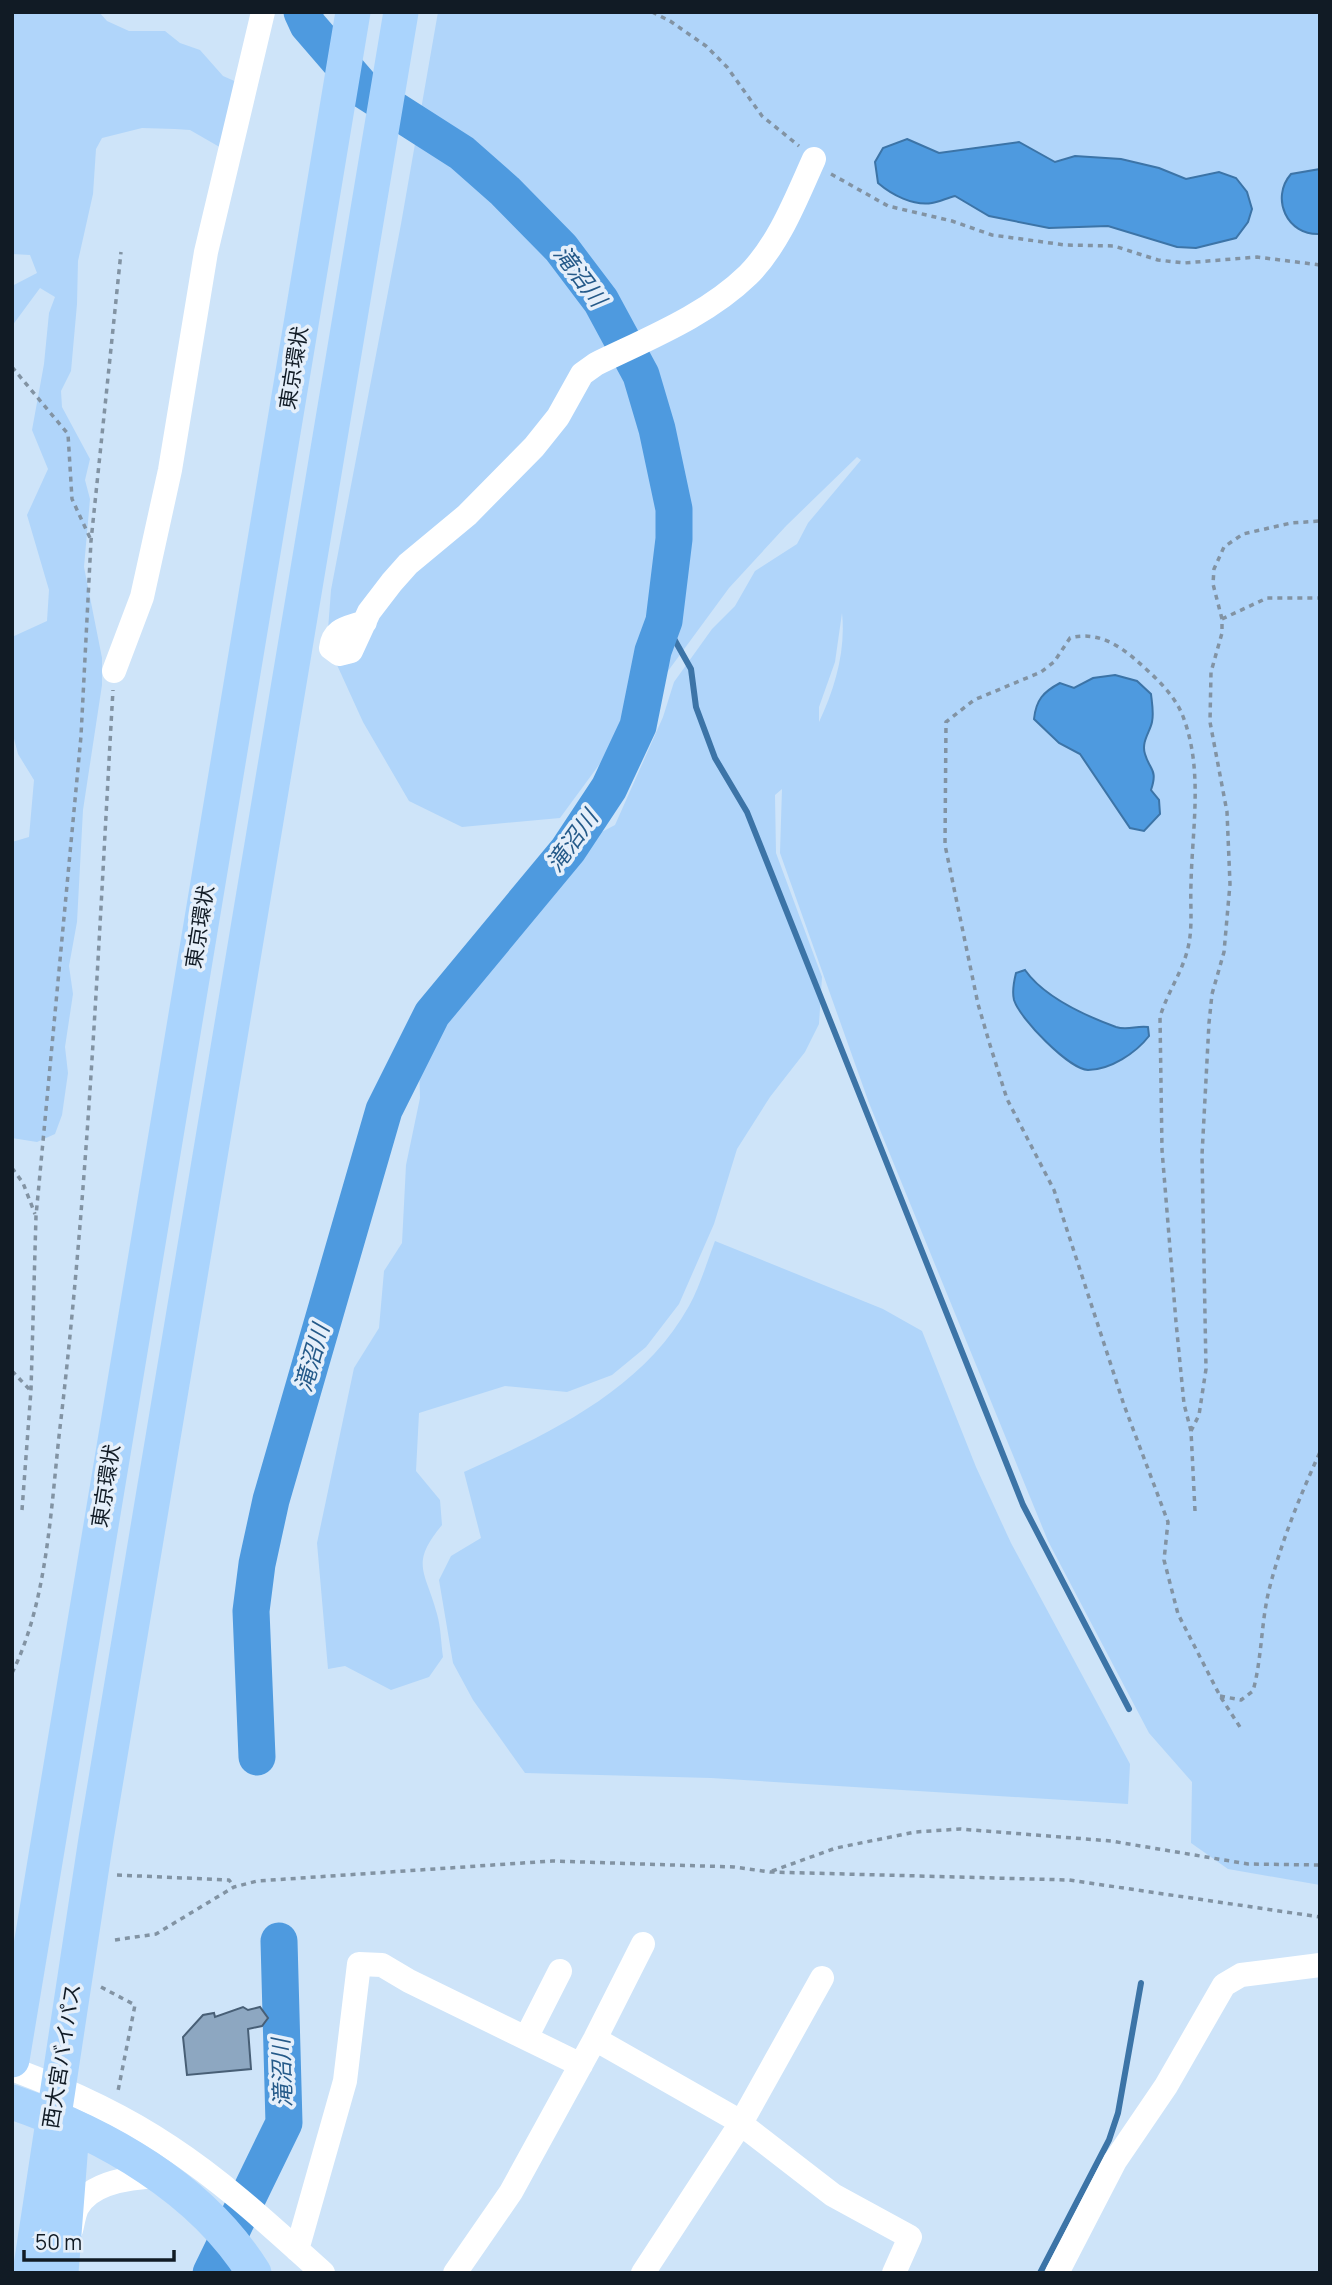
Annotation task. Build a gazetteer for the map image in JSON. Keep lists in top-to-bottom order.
{
  "streets": {
    "highway": ["東京環状", "西大宮バイパス"]
  },
  "water": ["滝沼川"],
  "scale_bar": "50 m"
}
